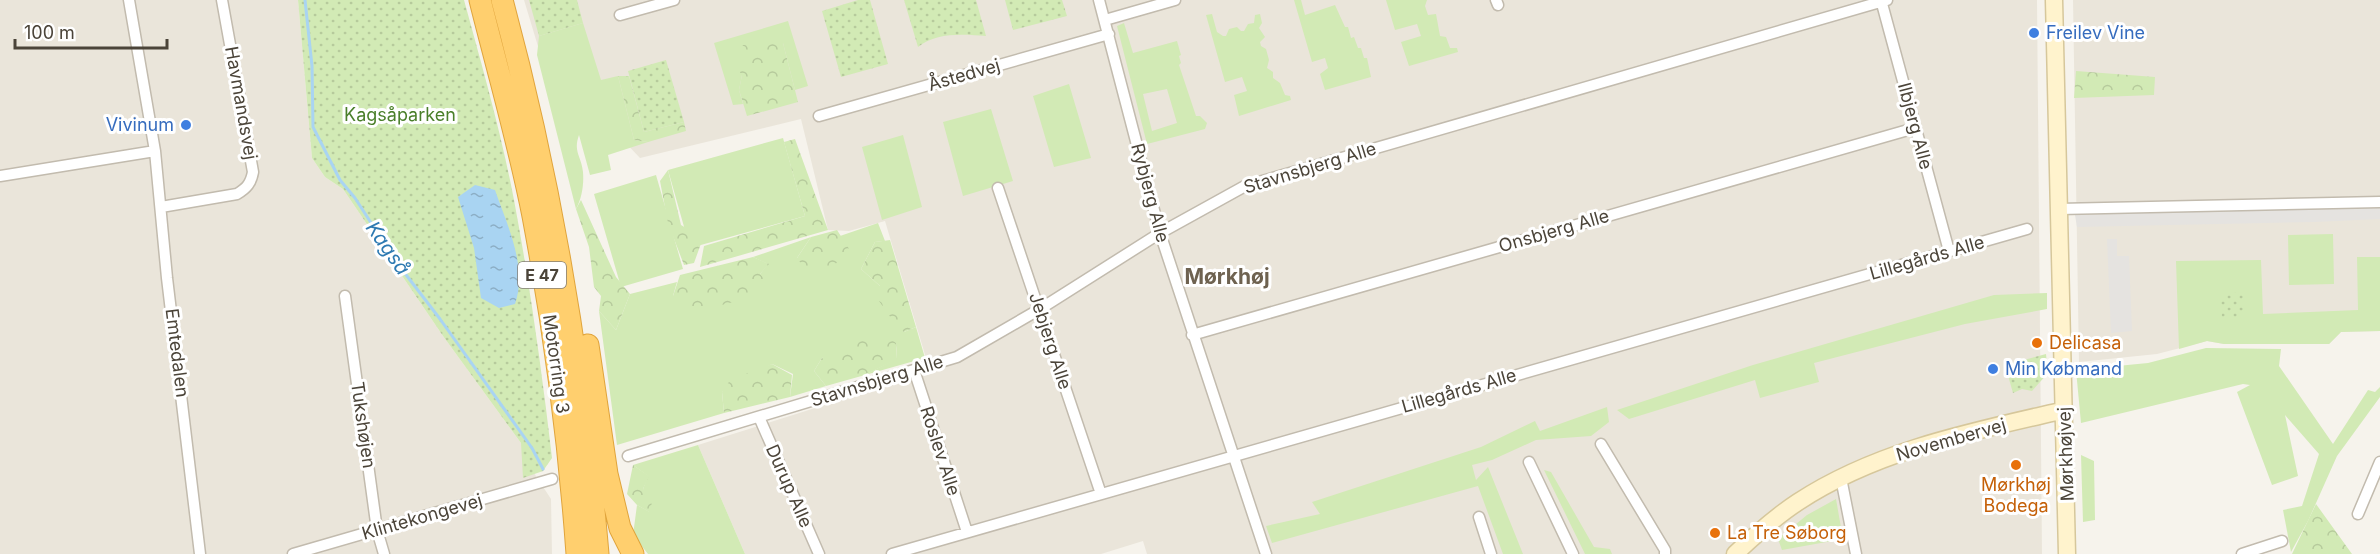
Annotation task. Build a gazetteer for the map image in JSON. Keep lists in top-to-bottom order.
{
  "streets": {
    "highway": ["E 47", "Motorring 3"],
    "street": [
      "Åstedvej",
      "Havmandsvej",
      "Ilbjerg Alle",
      "Stavnsbjerg Alle",
      "Rybjerg Alle",
      "Onsbjerg Alle",
      "Lillegårds Alle",
      "Jebjerg Alle",
      "Emtedalen",
      "Tukshøjen",
      "Novembervej",
      "Roslev Alle",
      "Mørkhøjvej",
      "Durup Alle",
      "Klintekongevej"
    ]
  },
  "crossings": [
    ["Åstedvej", "Rybjerg Alle"],
    ["Havmandsvej", "Emtedalen"],
    ["Ilbjerg Alle", "Stavnsbjerg Alle"],
    ["Ilbjerg Alle", "Onsbjerg Alle"],
    ["Ilbjerg Alle", "Lillegårds Alle"],
    ["Stavnsbjerg Alle", "Rybjerg Alle"],
    ["Stavnsbjerg Alle", "Jebjerg Alle"],
    ["Stavnsbjerg Alle", "Roslev Alle"],
    ["Stavnsbjerg Alle", "Durup Alle"],
    ["Rybjerg Alle", "Onsbjerg Alle"],
    ["Rybjerg Alle", "Lillegårds Alle"],
    ["Lillegårds Alle", "Jebjerg Alle"],
    ["Lillegårds Alle", "Roslev Alle"],
    ["Tukshøjen", "Klintekongevej"],
    ["Novembervej", "Mørkhøjvej"]
  ],
  "districts": ["Mørkhøj"],
  "water": ["Kagså"],
  "parks": ["Kagsåparken"],
  "places": [
    "Freilev Vine",
    "Vivinum",
    "Delicasa",
    "Min Købmand",
    "Mørkhøj Bodega",
    "La Tre Søborg"
  ],
  "scale_bar": "100 m"
}
